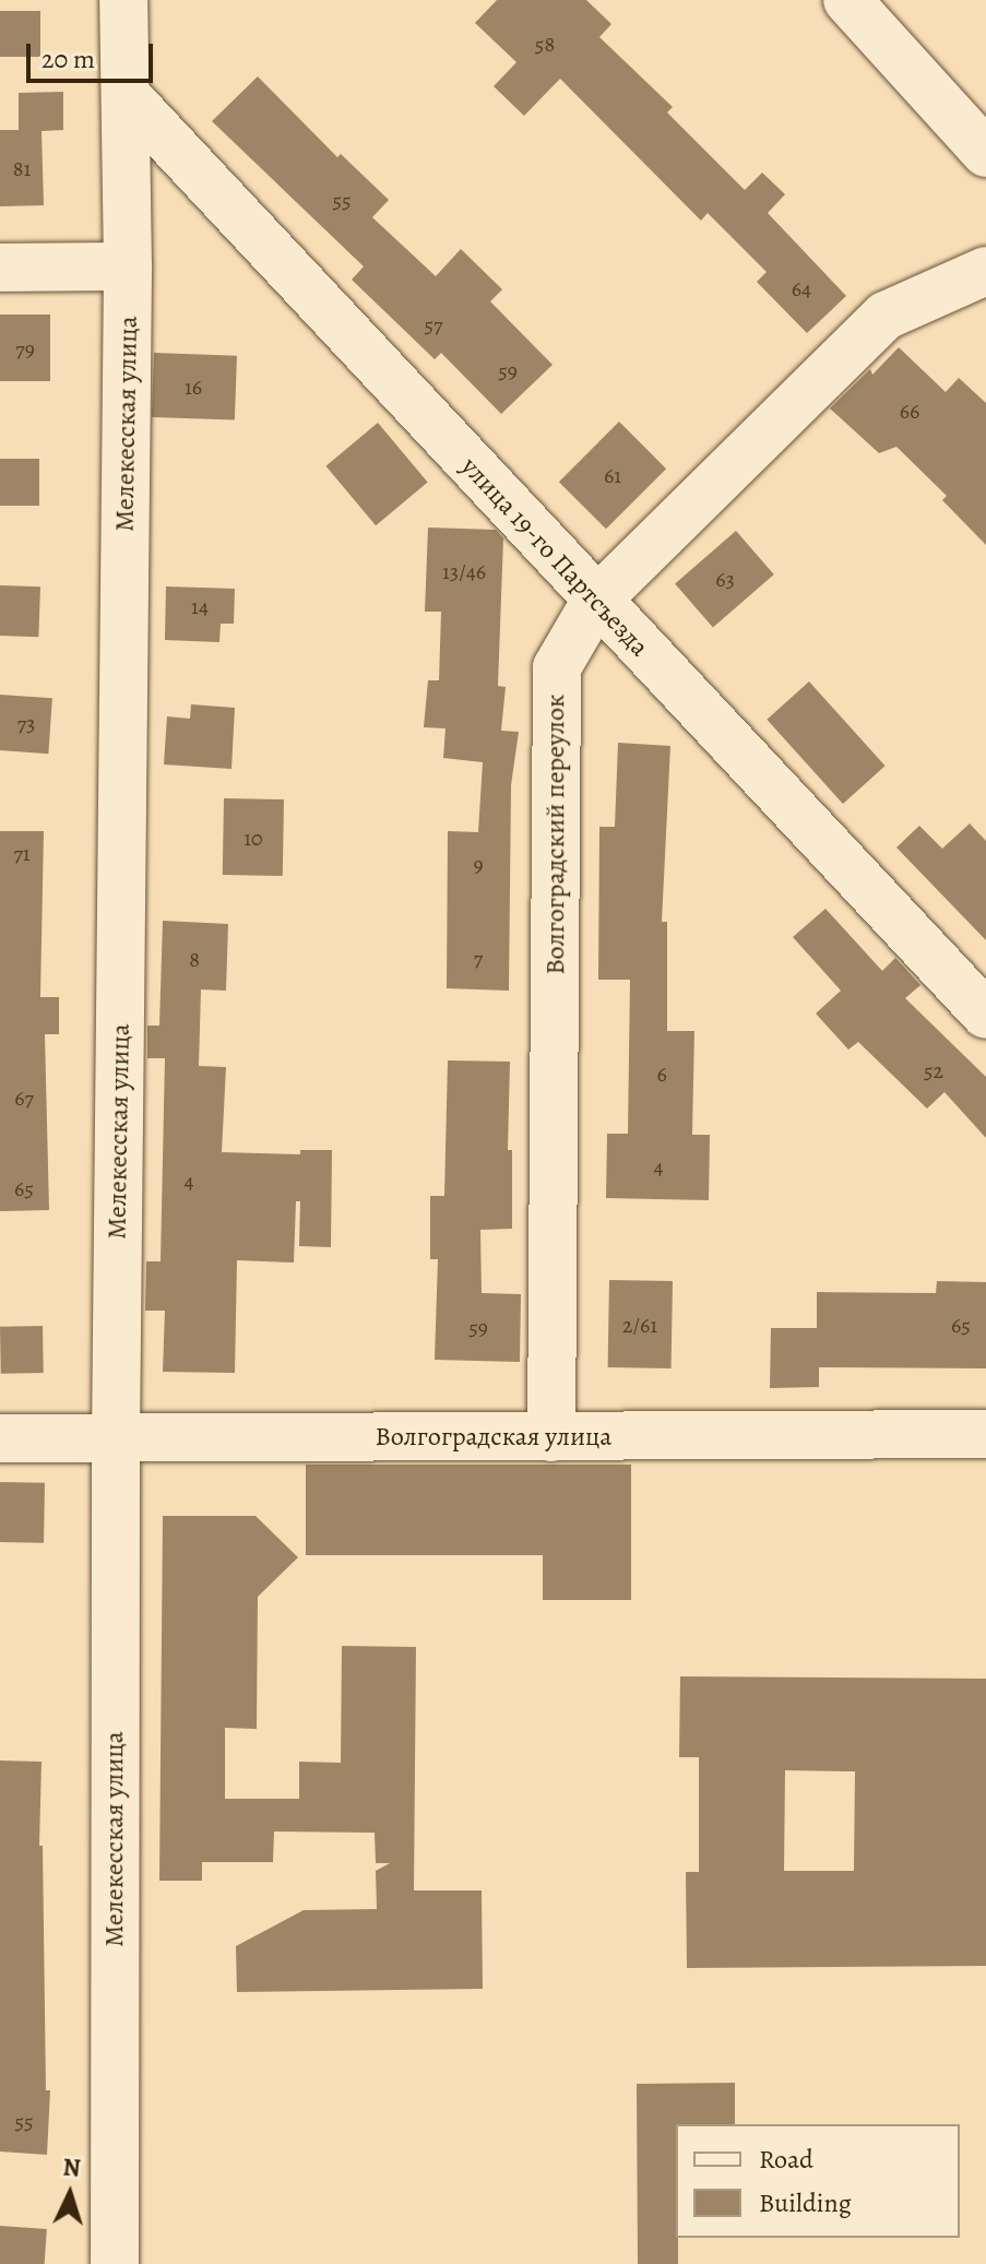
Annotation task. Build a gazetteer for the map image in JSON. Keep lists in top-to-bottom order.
{
  "streets": {
    "street": [
      "Мелекесская улица",
      "улица 19-го Партсъезда",
      "Волгоградский переулок",
      "Волгоградская улица"
    ]
  },
  "crossings": [
    ["Мелекесская улица", "улица 19-го Партсъезда"],
    ["Мелекесская улица", "Волгоградская улица"],
    ["улица 19-го Партсъезда", "Волгоградский переулок"],
    ["Волгоградский переулок", "Волгоградская улица"]
  ],
  "house_numbers": [
    "58",
    "81",
    "55",
    "64",
    "57",
    "79",
    "59",
    "16",
    "66",
    "61",
    "13/46",
    "63",
    "14",
    "73",
    "10",
    "71",
    "9",
    "7",
    "8",
    "52",
    "6",
    "67",
    "4",
    "4",
    "65",
    "2/61",
    "65",
    "59",
    "55"
  ],
  "legend": ["Road", "Building"],
  "scale_bar": "20 m",
  "north": "top"
}
